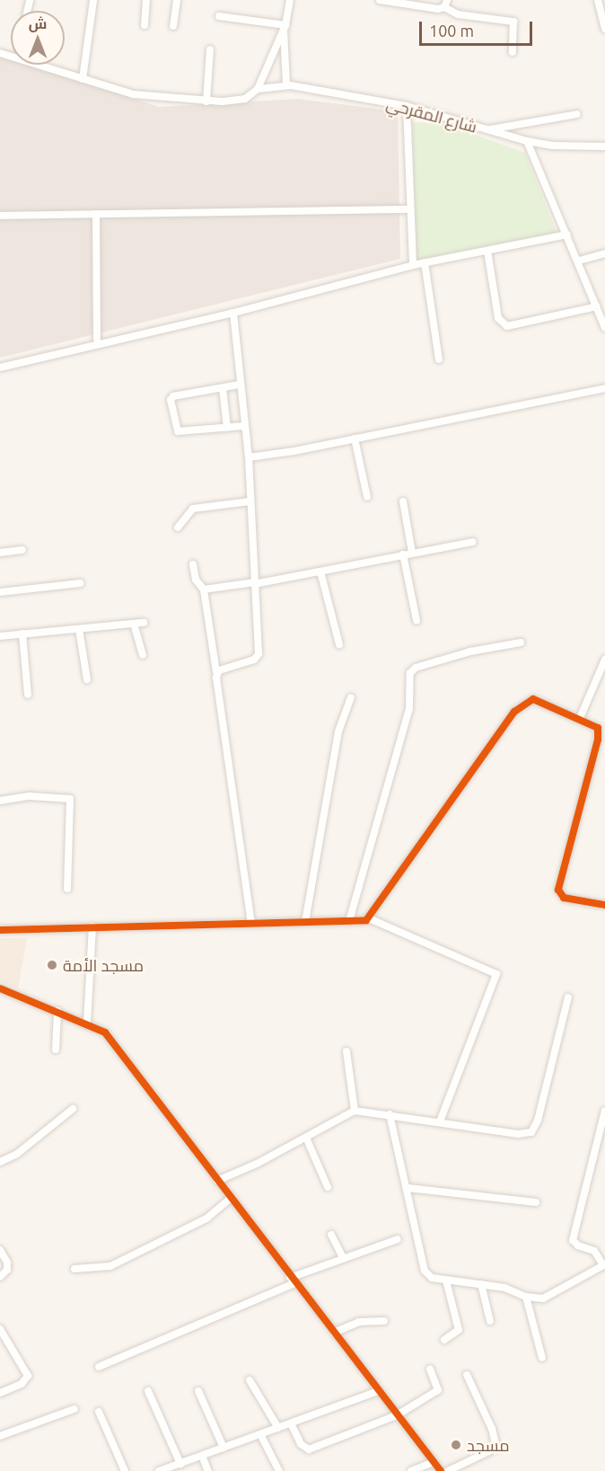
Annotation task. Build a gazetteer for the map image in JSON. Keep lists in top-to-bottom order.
{
  "streets": {
    "street": ["شارع المقرحي"]
  },
  "places": ["مسجد الأمة", "مسجد"],
  "scale_bar": "100 m",
  "north": "top"
}
